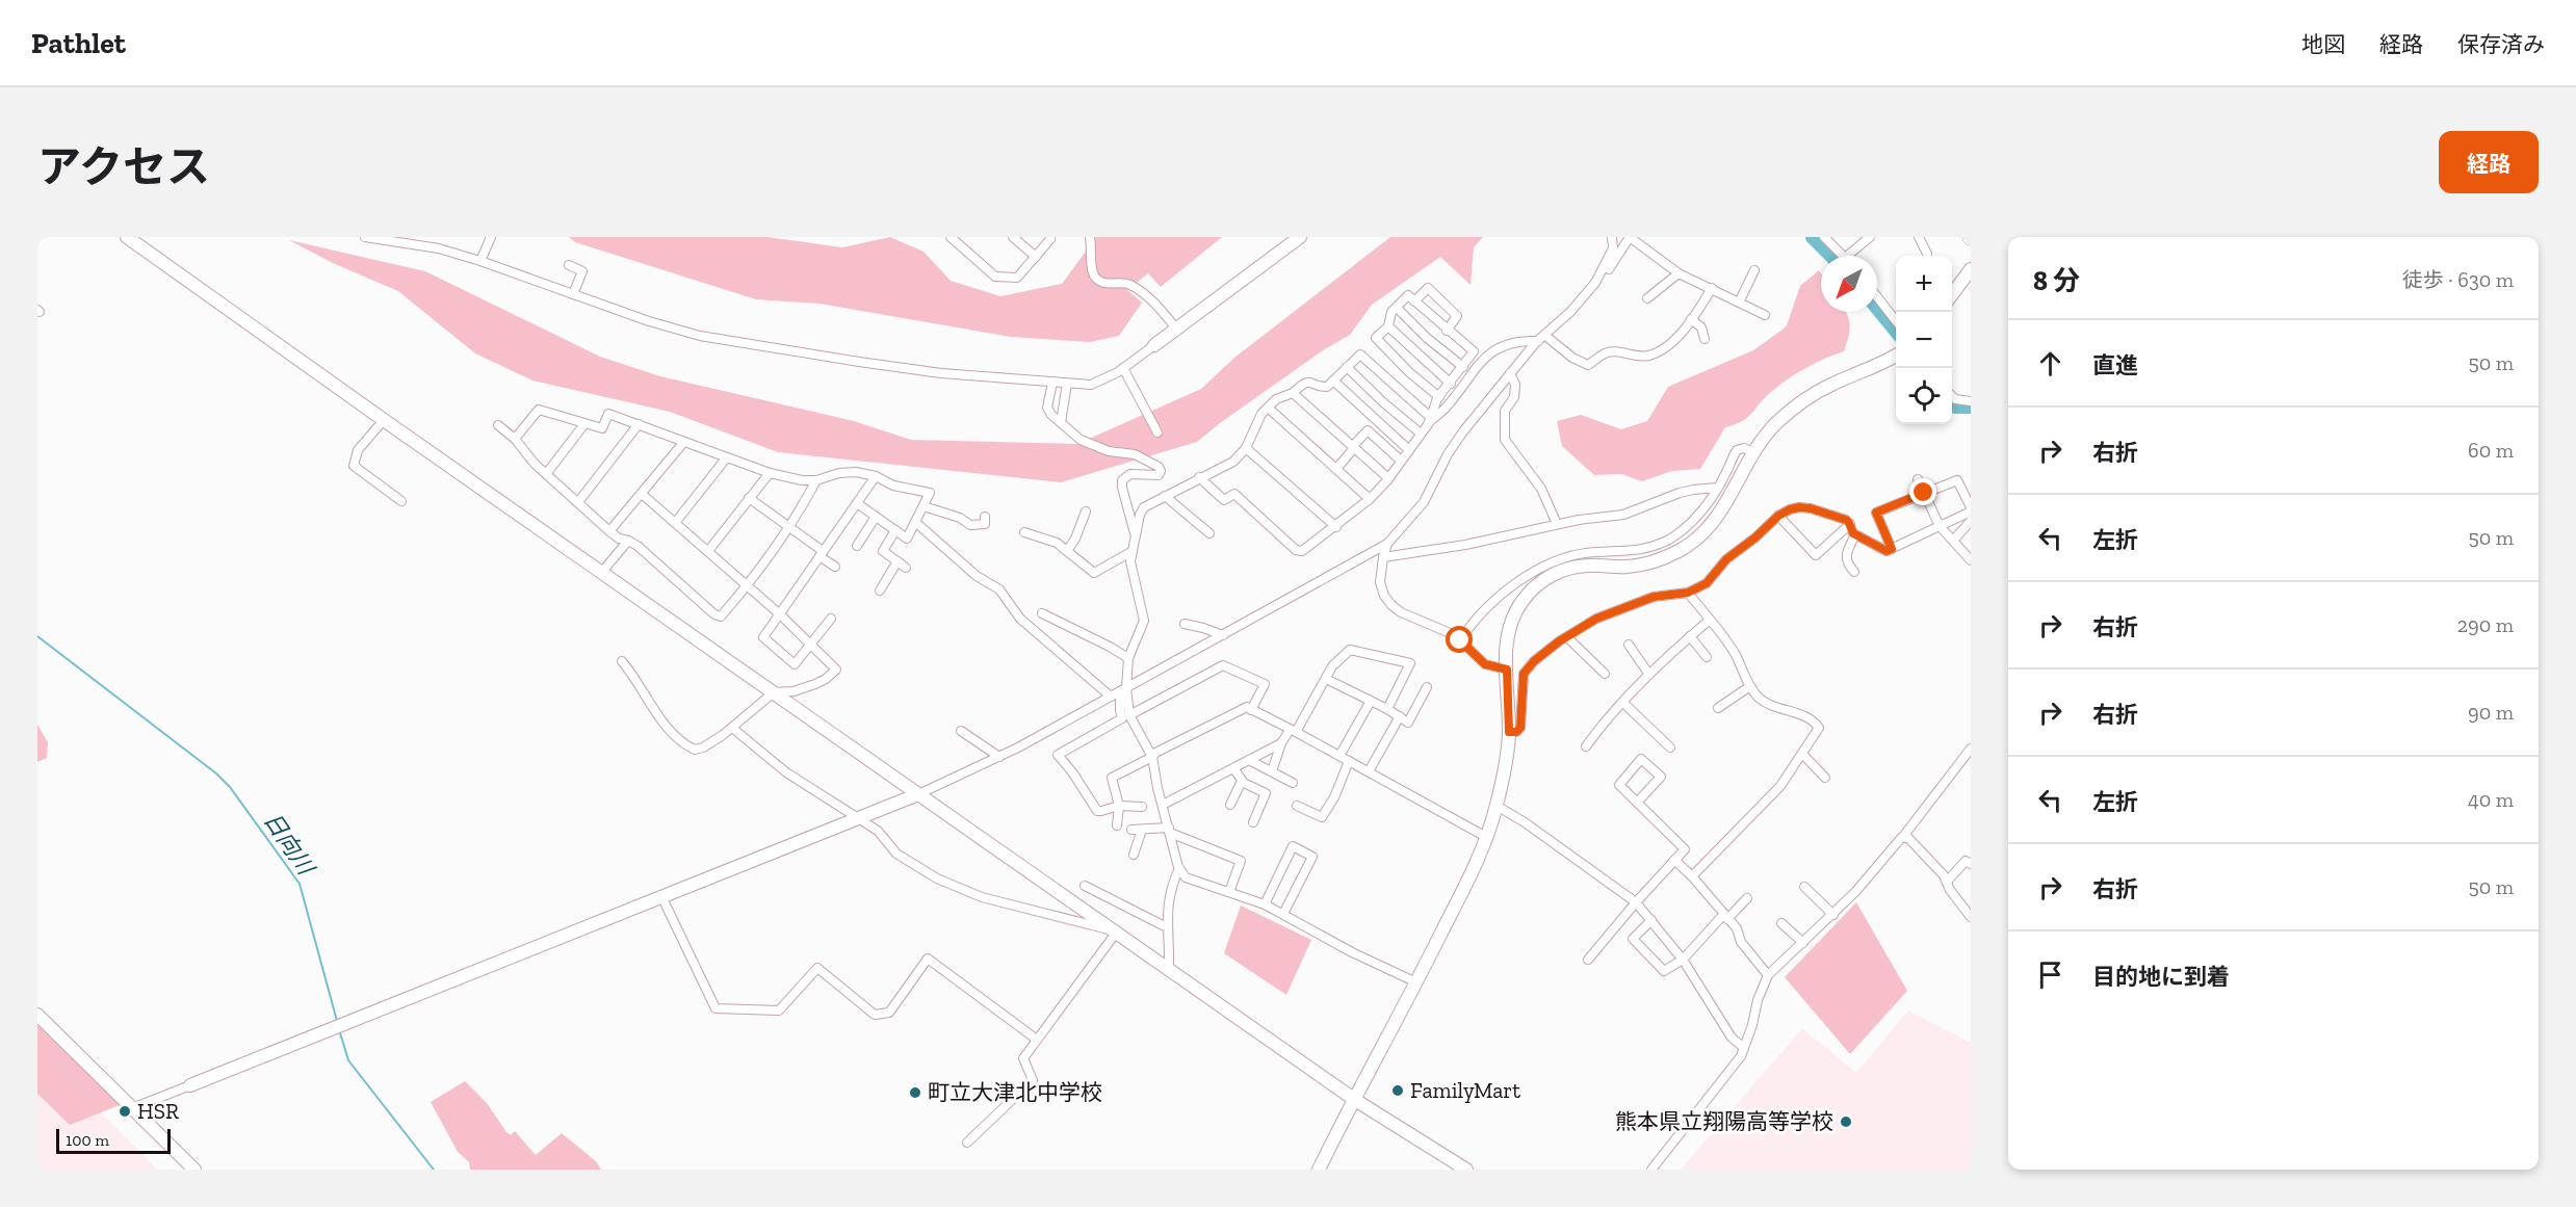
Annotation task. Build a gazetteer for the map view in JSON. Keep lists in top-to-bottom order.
{
  "water": ["日向川"],
  "places": [
    "FamilyMart",
    "町立大津北中学校",
    "HSR",
    "熊本県立翔陽高等学校"
  ],
  "scale_bar": "100 m",
  "north": "bottom left",
  "page": {
    "header": "Pathlet",
    "nav": ["地図", "経路", "保存済み"],
    "title": "アクセス",
    "buttons": "経路",
    "heading": ["8 分", "徒歩 · 630 m"],
    "map_buttons": ["+", "−"],
    "list": [
      ["直進", "50 m"],
      ["右折", "60 m"],
      ["左折", "50 m"],
      ["右折", "290 m"],
      ["右折", "90 m"],
      ["左折", "40 m"],
      ["右折", "50 m"],
      "目的地に到着"
    ],
    "scale": "100 m"
  }
}
